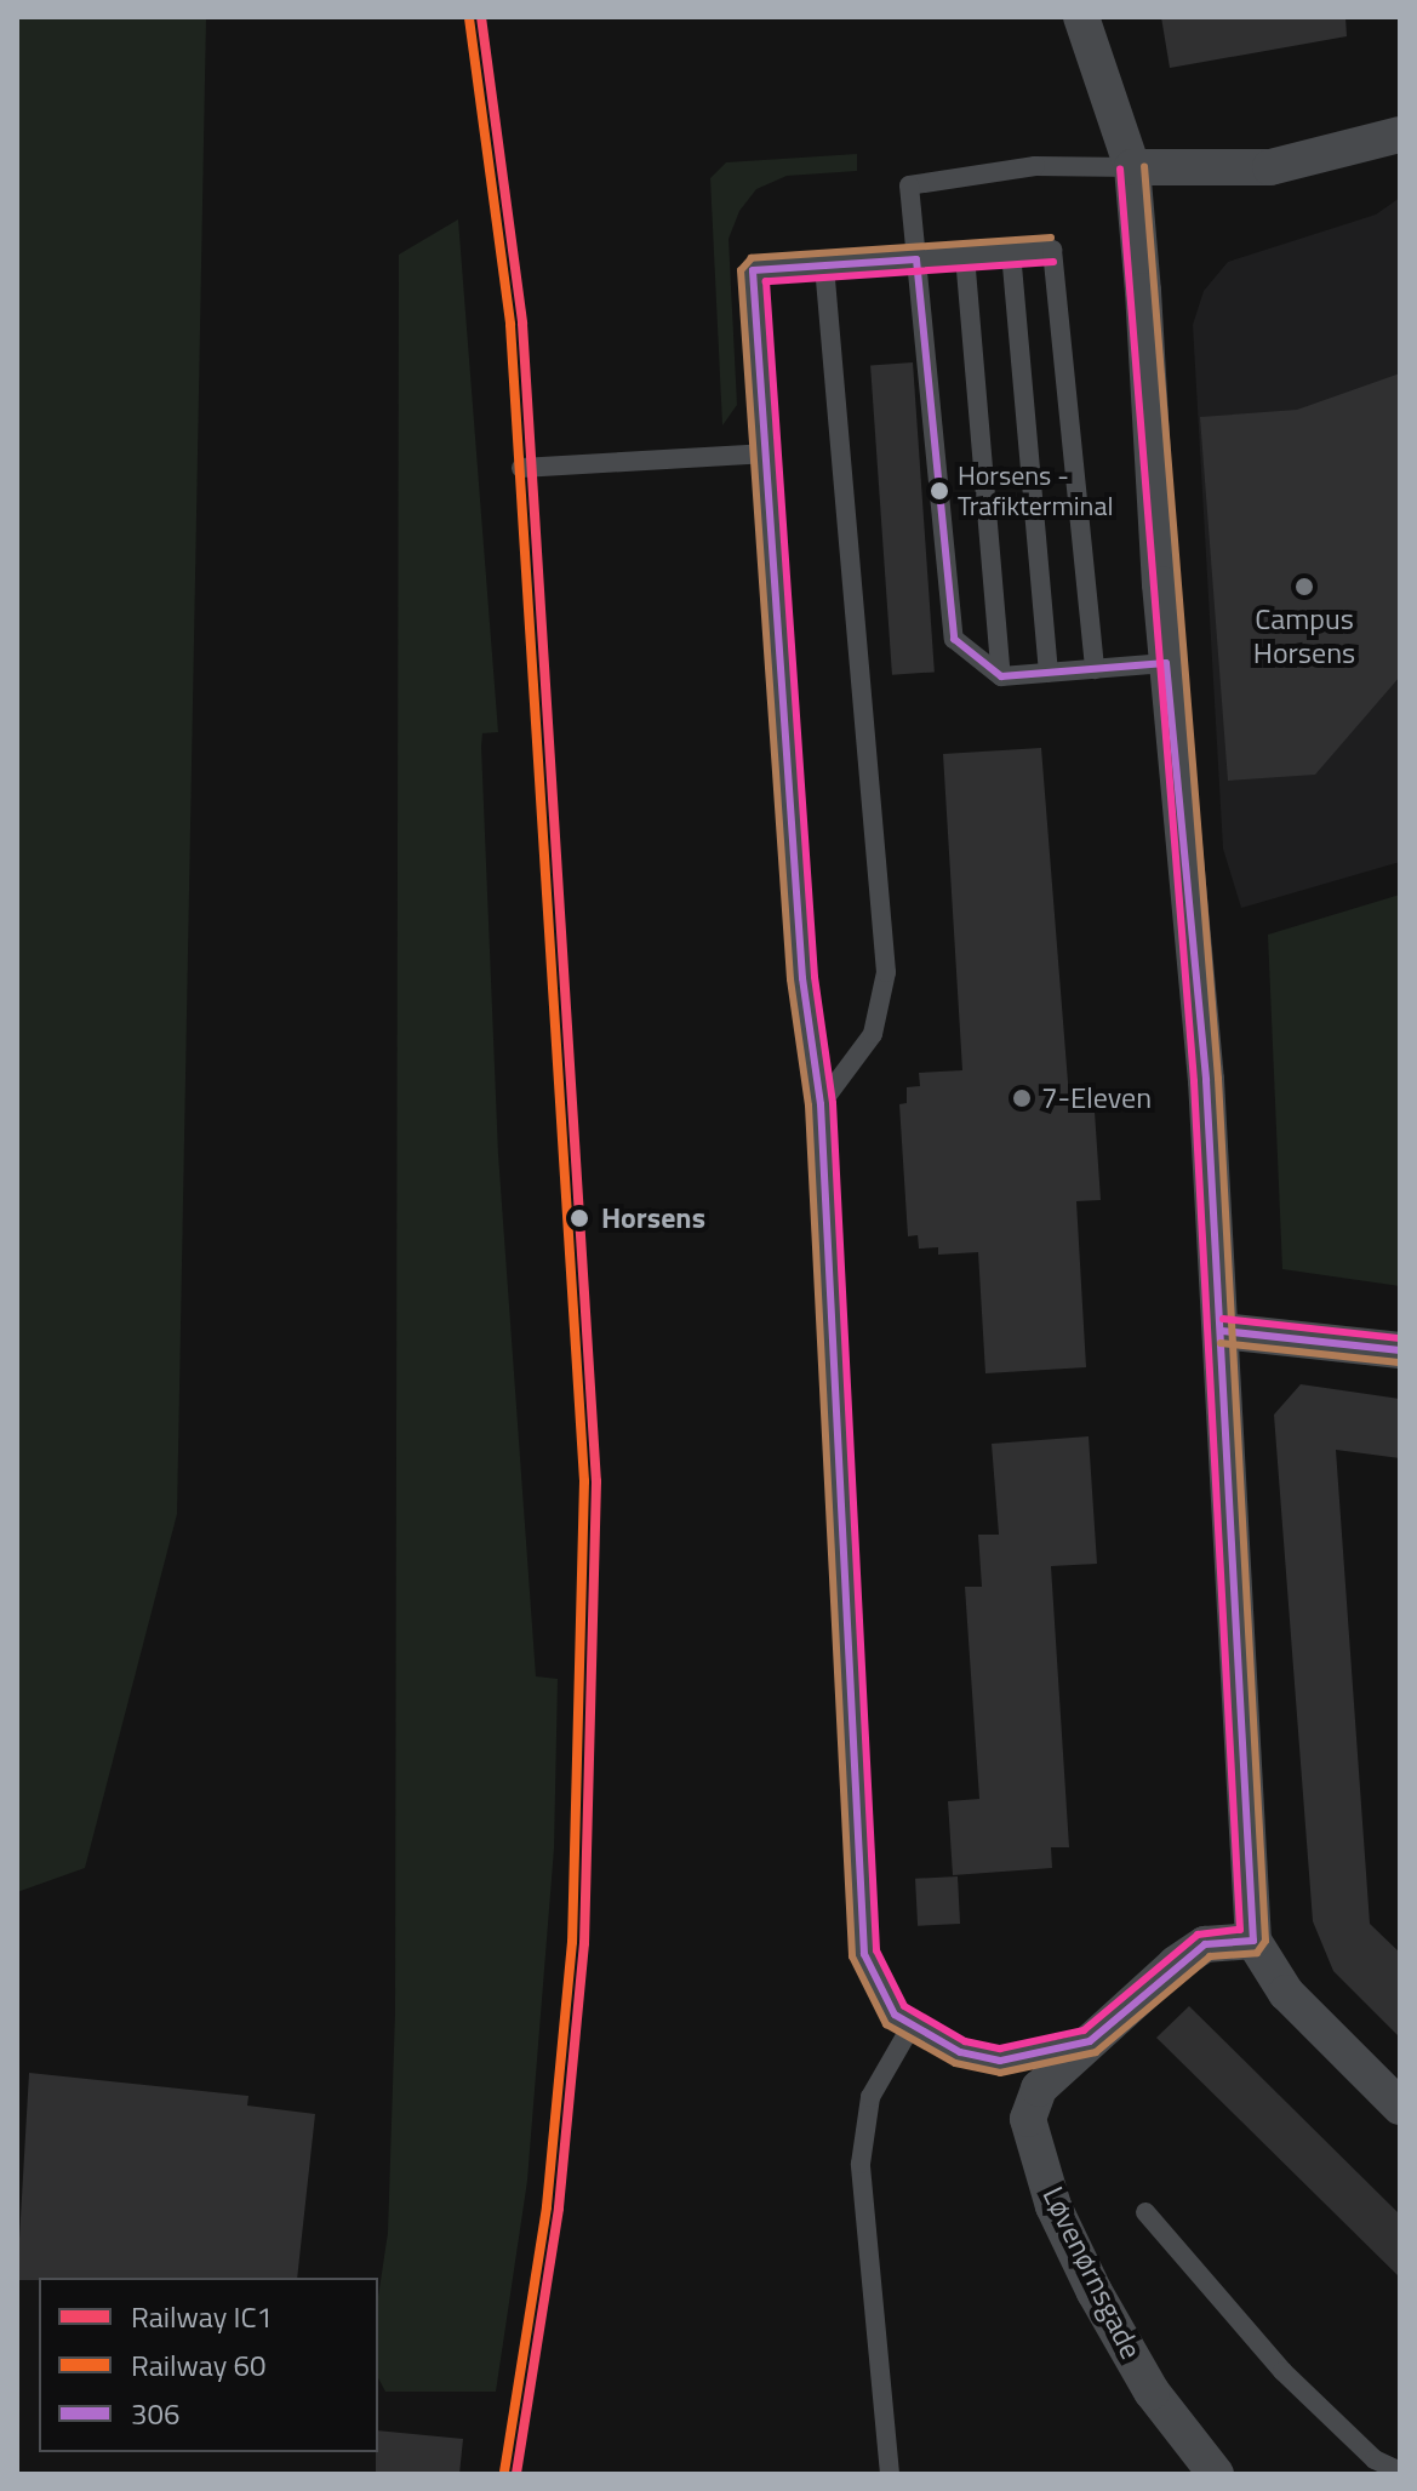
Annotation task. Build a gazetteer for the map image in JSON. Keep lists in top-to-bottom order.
{
  "streets": {
    "street": ["Løvenørnsgade"]
  },
  "places": [
    "Horsens - Trafikterminal",
    "Campus Horsens",
    "7-Eleven",
    "Horsens"
  ],
  "lines": ["rail line IC1", "rail line 60", "transit line 306"],
  "legend": ["Railway IC1", "Railway 60", "306"]
}
